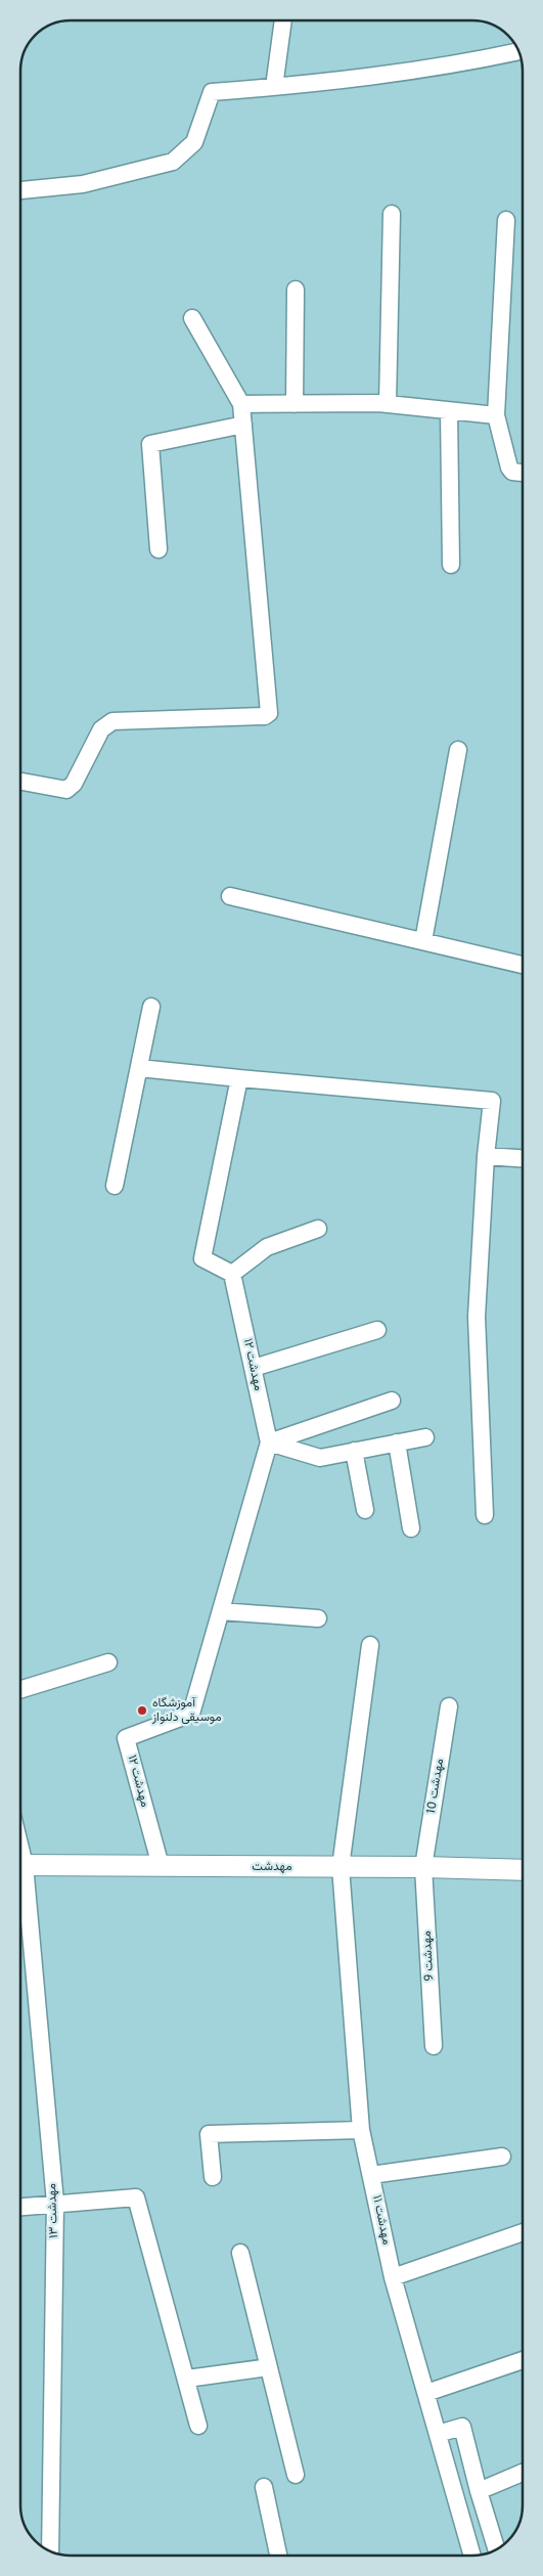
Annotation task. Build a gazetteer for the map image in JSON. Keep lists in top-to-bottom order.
{
  "streets": {
    "street": [
      "مهدشت ۱۲",
      "مهدشت 10",
      "مهدشت",
      "مهدشت 9",
      "مهدشت ۱۳",
      "مهدشت ۱۱"
    ]
  },
  "crossings": [
    ["مهدشت ۱۲", "مهدشت"],
    ["مهدشت 10", "مهدشت"],
    ["مهدشت 10", "مهدشت 9"],
    ["مهدشت", "مهدشت 9"],
    ["مهدشت", "مهدشت ۱۱"]
  ],
  "places": ["آموزشگاه موسیقی دلنواز"]
}
